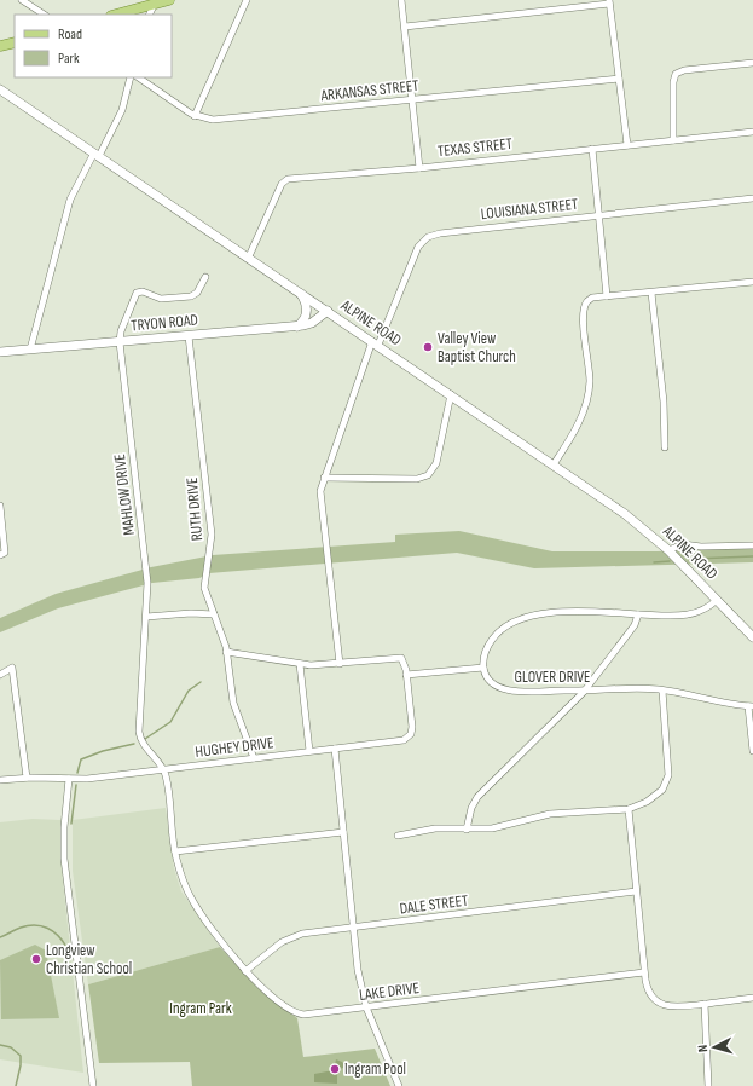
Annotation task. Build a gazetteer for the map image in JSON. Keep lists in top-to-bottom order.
{
  "streets": {
    "main road": ["TRYON ROAD", "ALPINE ROAD"],
    "street": [
      "ARKANSAS STREET",
      "TEXAS STREET",
      "LOUISIANA STREET",
      "MAHLOW DRIVE",
      "RUTH DRIVE",
      "GLOVER DRIVE",
      "HUGHEY DRIVE",
      "DALE STREET",
      "LAKE DRIVE"
    ]
  },
  "crossings": [
    ["TEXAS STREET", "ALPINE ROAD"],
    ["LOUISIANA STREET", "ALPINE ROAD"],
    ["TRYON ROAD", "ALPINE ROAD"],
    ["TRYON ROAD", "MAHLOW DRIVE"],
    ["TRYON ROAD", "RUTH DRIVE"],
    ["MAHLOW DRIVE", "HUGHEY DRIVE"],
    ["MAHLOW DRIVE", "LAKE DRIVE"],
    ["RUTH DRIVE", "HUGHEY DRIVE"],
    ["HUGHEY DRIVE", "LAKE DRIVE"],
    ["DALE STREET", "LAKE DRIVE"]
  ],
  "parks": ["Ingram Park"],
  "places": ["Valley View Baptist Church", "Longview Christian School", "Ingram Pool"],
  "legend": ["Road", "Park"],
  "north": "left"
}
